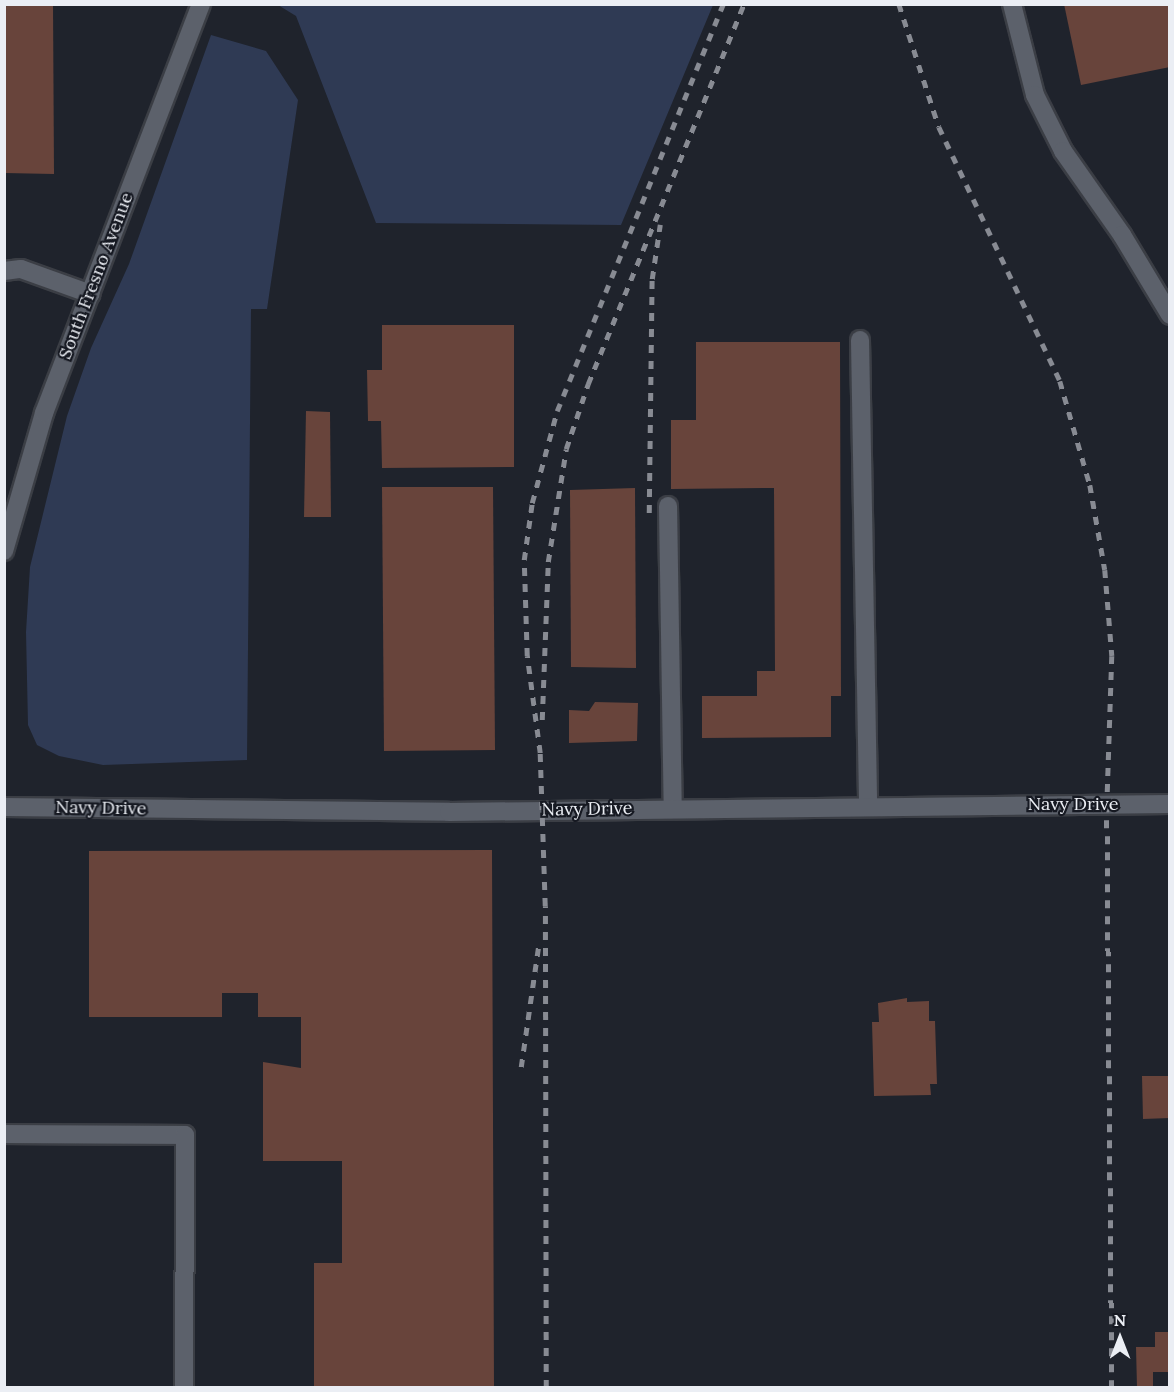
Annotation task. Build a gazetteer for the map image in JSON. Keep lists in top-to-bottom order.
{
  "streets": {
    "street": ["South Fresno Avenue", "Navy Drive"]
  },
  "north": "top"
}
